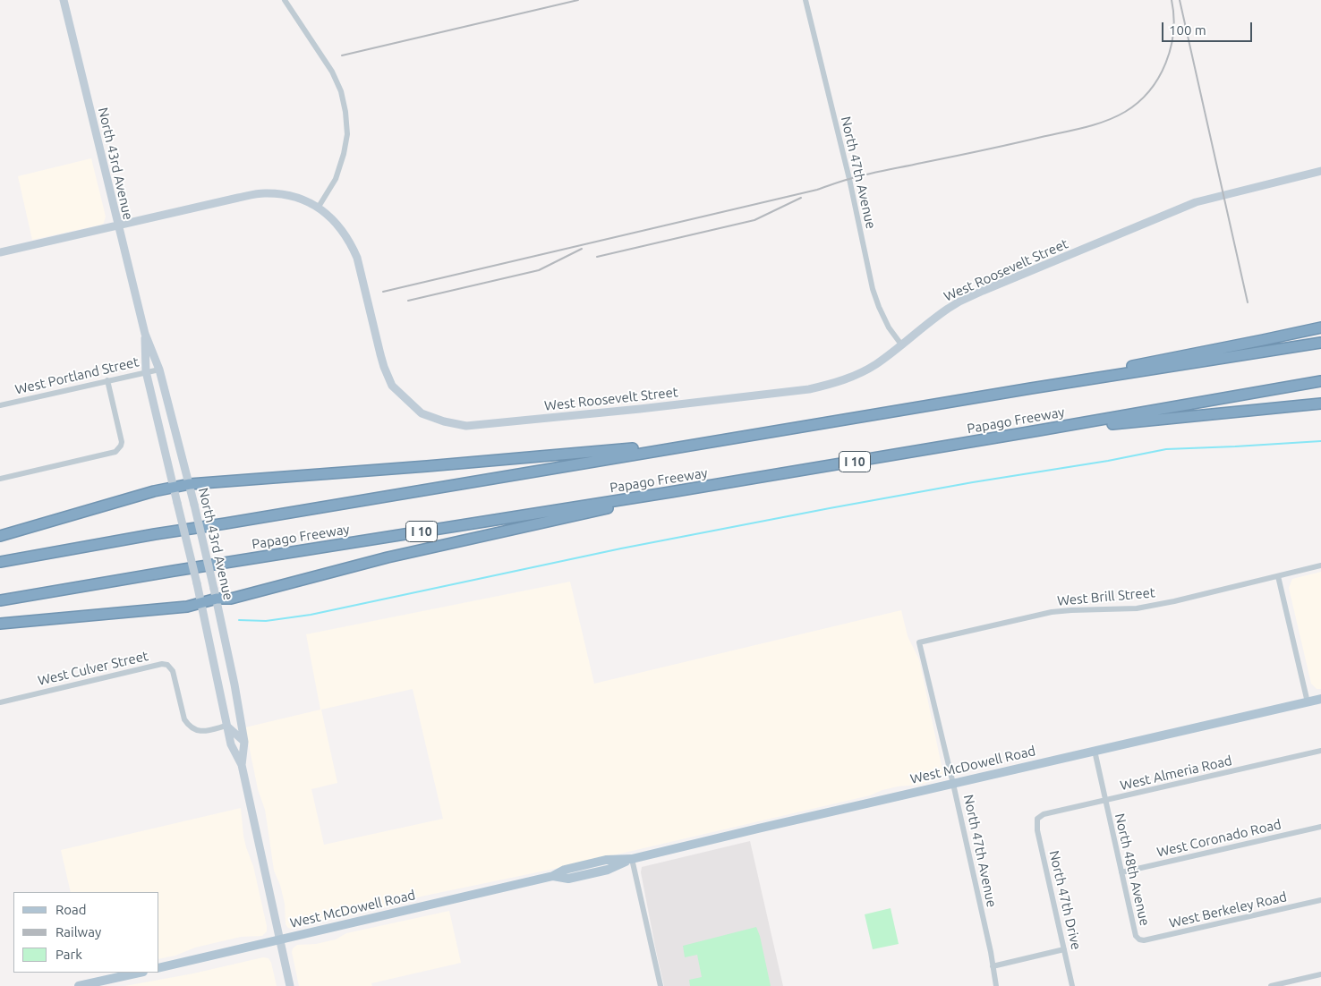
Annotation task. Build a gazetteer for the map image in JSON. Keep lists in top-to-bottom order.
{
  "streets": {
    "highway": ["Papago Freeway", "I 10"],
    "main road": ["West McDowell Road"],
    "street": [
      "North 43rd Avenue",
      "North 47th Avenue",
      "West Roosevelt Street",
      "West Portland Street",
      "West Brill Street",
      "West Culver Street",
      "West Almeria Road",
      "West Coronado Road",
      "North 48th Avenue",
      "North 47th Drive",
      "West Berkeley Road"
    ]
  },
  "crossings": [
    ["North 43rd Avenue", "West Roosevelt Street"],
    ["North 43rd Avenue", "West Portland Street"],
    ["North 43rd Avenue", "West Culver Street"],
    ["North 43rd Avenue", "West McDowell Road"],
    ["North 47th Avenue", "West Roosevelt Street"],
    ["North 47th Avenue", "West Brill Street"],
    ["North 47th Avenue", "West McDowell Road"],
    ["West McDowell Road", "North 48th Avenue"],
    ["West Almeria Road", "North 48th Avenue"],
    ["West Almeria Road", "North 47th Drive"],
    ["West Coronado Road", "North 48th Avenue"],
    ["North 48th Avenue", "West Berkeley Road"]
  ],
  "legend": ["Road", "Railway", "Park"],
  "scale_bar": "100 m"
}
